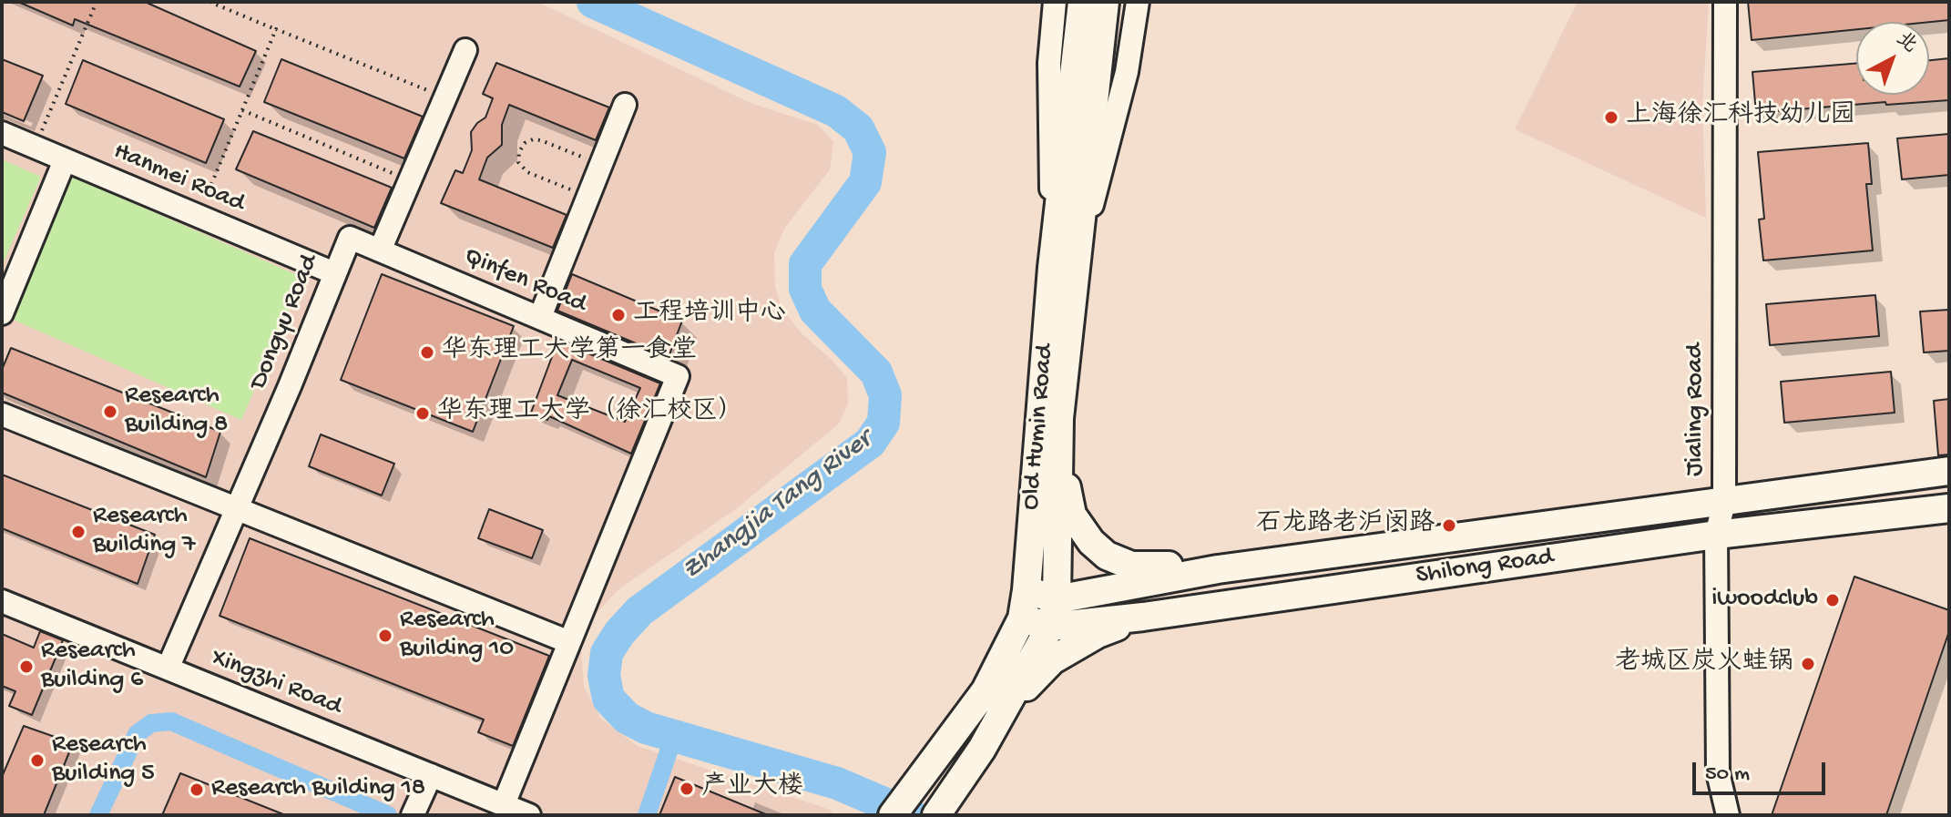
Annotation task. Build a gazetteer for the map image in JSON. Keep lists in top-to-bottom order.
{
  "streets": {
    "main road": ["Old Humin Road", "Shilong Road"],
    "street": [
      "Hanmei Road",
      "Qinfen Road",
      "Dongyu Road",
      "Jialing Road",
      "Xingzhi Road"
    ]
  },
  "crossings": [
    ["Hanmei Road", "Dongyu Road"],
    ["Qinfen Road", "Dongyu Road"],
    ["Dongyu Road", "Xingzhi Road"],
    ["Jialing Road", "Shilong Road"],
    ["Old Humin Road", "Shilong Road"]
  ],
  "water": ["Zhangjia Tang River"],
  "places": [
    "上海徐汇科技幼儿园",
    "工程培训中心",
    "华东理工大学第一食堂",
    "Research Building 8",
    "华东理工大学（徐汇校区）",
    "石龙路老沪闵路",
    "Research Building 7",
    "iwoodclub",
    "Research Building 10",
    "老城区炭火蛙锅",
    "Research Building 6",
    "Research Building 5",
    "产业大楼",
    "Research Building 18"
  ],
  "scale_bar": "50 m",
  "north": "top right"
}
